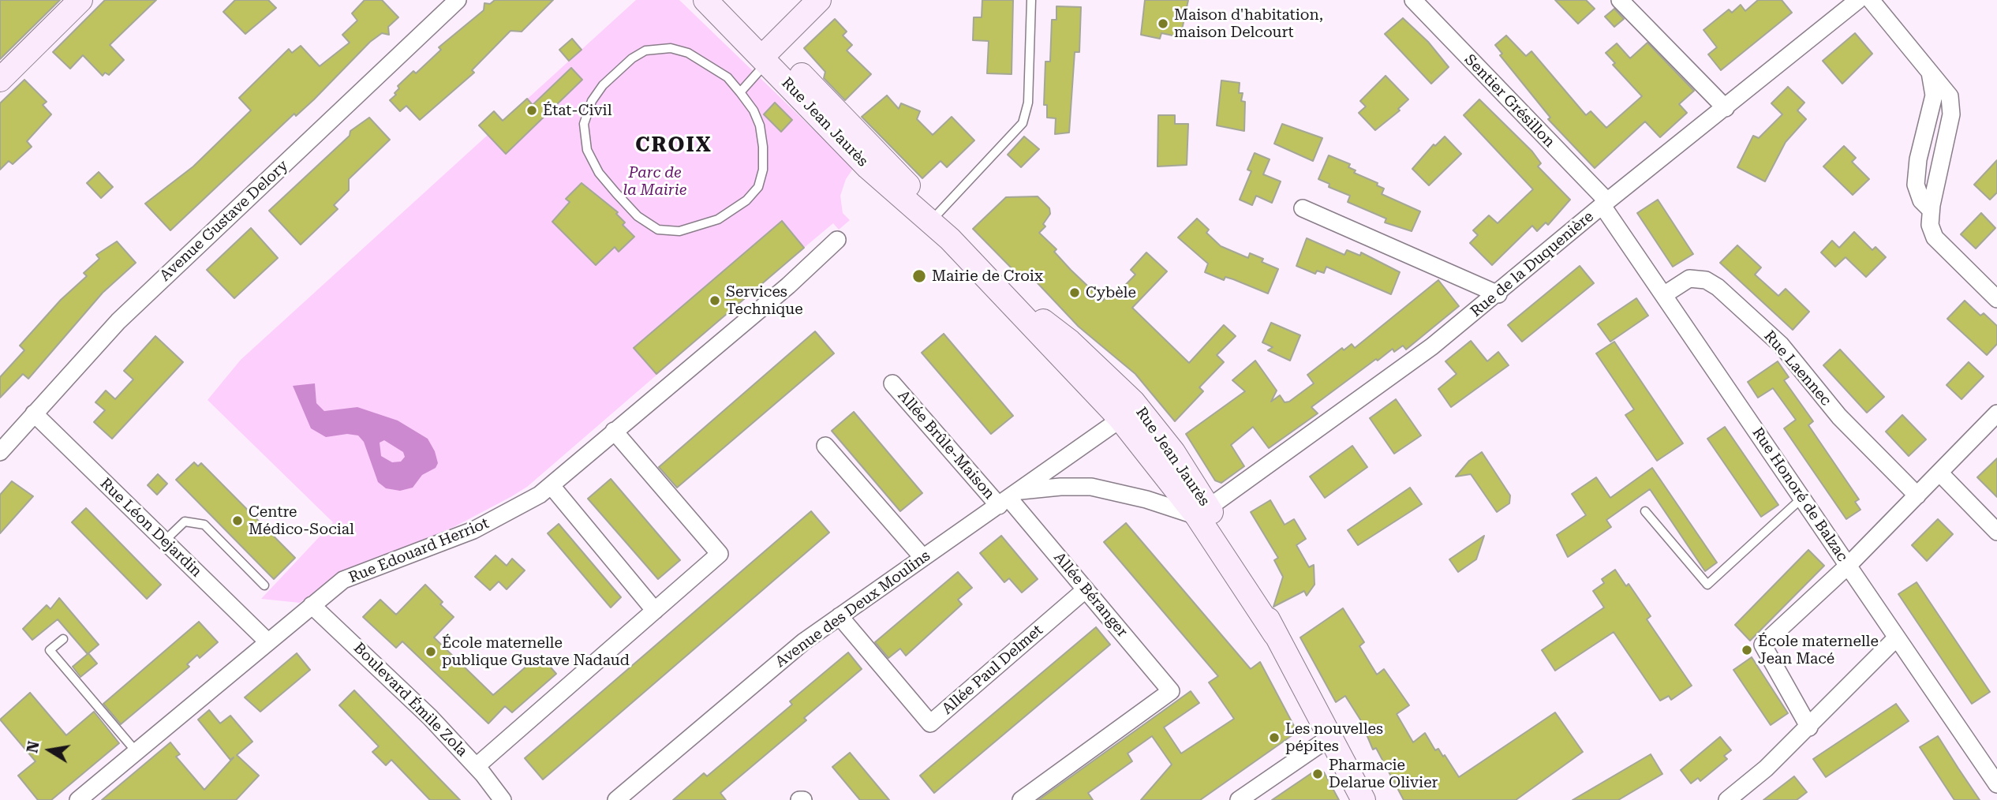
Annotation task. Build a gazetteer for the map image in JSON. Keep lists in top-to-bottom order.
{
  "streets": {
    "main road": ["Rue Jean Jaurès"],
    "street": [
      "Sentier Grésillon",
      "Avenue Gustave Delory",
      "Rue de la Duquenière",
      "Rue Laennec",
      "Allée Brûle-Maison",
      "Rue Honoré de Balzac",
      "Rue Léon Dejardin",
      "Rue Edouard Herriot",
      "Allée Béranger",
      "Avenue des Deux Moulins",
      "Allée Paul Delmet",
      "Boulevard Émile Zola"
    ]
  },
  "crossings": [
    ["Sentier Grésillon", "Rue de la Duquenière"],
    ["Sentier Grésillon", "Rue Honoré de Balzac"],
    ["Rue Jean Jaurès", "Rue de la Duquenière"],
    ["Rue Jean Jaurès", "Avenue des Deux Moulins"],
    ["Avenue Gustave Delory", "Rue Léon Dejardin"],
    ["Rue de la Duquenière", "Rue Honoré de Balzac"],
    ["Rue de la Duquenière", "Avenue des Deux Moulins"],
    ["Rue Laennec", "Rue Honoré de Balzac"],
    ["Allée Brûle-Maison", "Allée Béranger"],
    ["Allée Brûle-Maison", "Avenue des Deux Moulins"],
    ["Rue Léon Dejardin", "Rue Edouard Herriot"],
    ["Rue Edouard Herriot", "Boulevard Émile Zola"],
    ["Allée Béranger", "Avenue des Deux Moulins"],
    ["Allée Béranger", "Allée Paul Delmet"],
    ["Avenue des Deux Moulins", "Allée Paul Delmet"]
  ],
  "districts": ["CROIX"],
  "parks": ["Parc de la Mairie"],
  "places": [
    "Maison d'habitation, maison Delcourt",
    "État-Civil",
    "Mairie de Croix",
    "Cybèle",
    "Services Technique",
    "Centre Médico-Social",
    "École maternelle Jean Macé",
    "École maternelle publique Gustave Nadaud",
    "Les nouvelles pépites",
    "Pharmacie Delarue Olivier"
  ],
  "north": "left"
}
